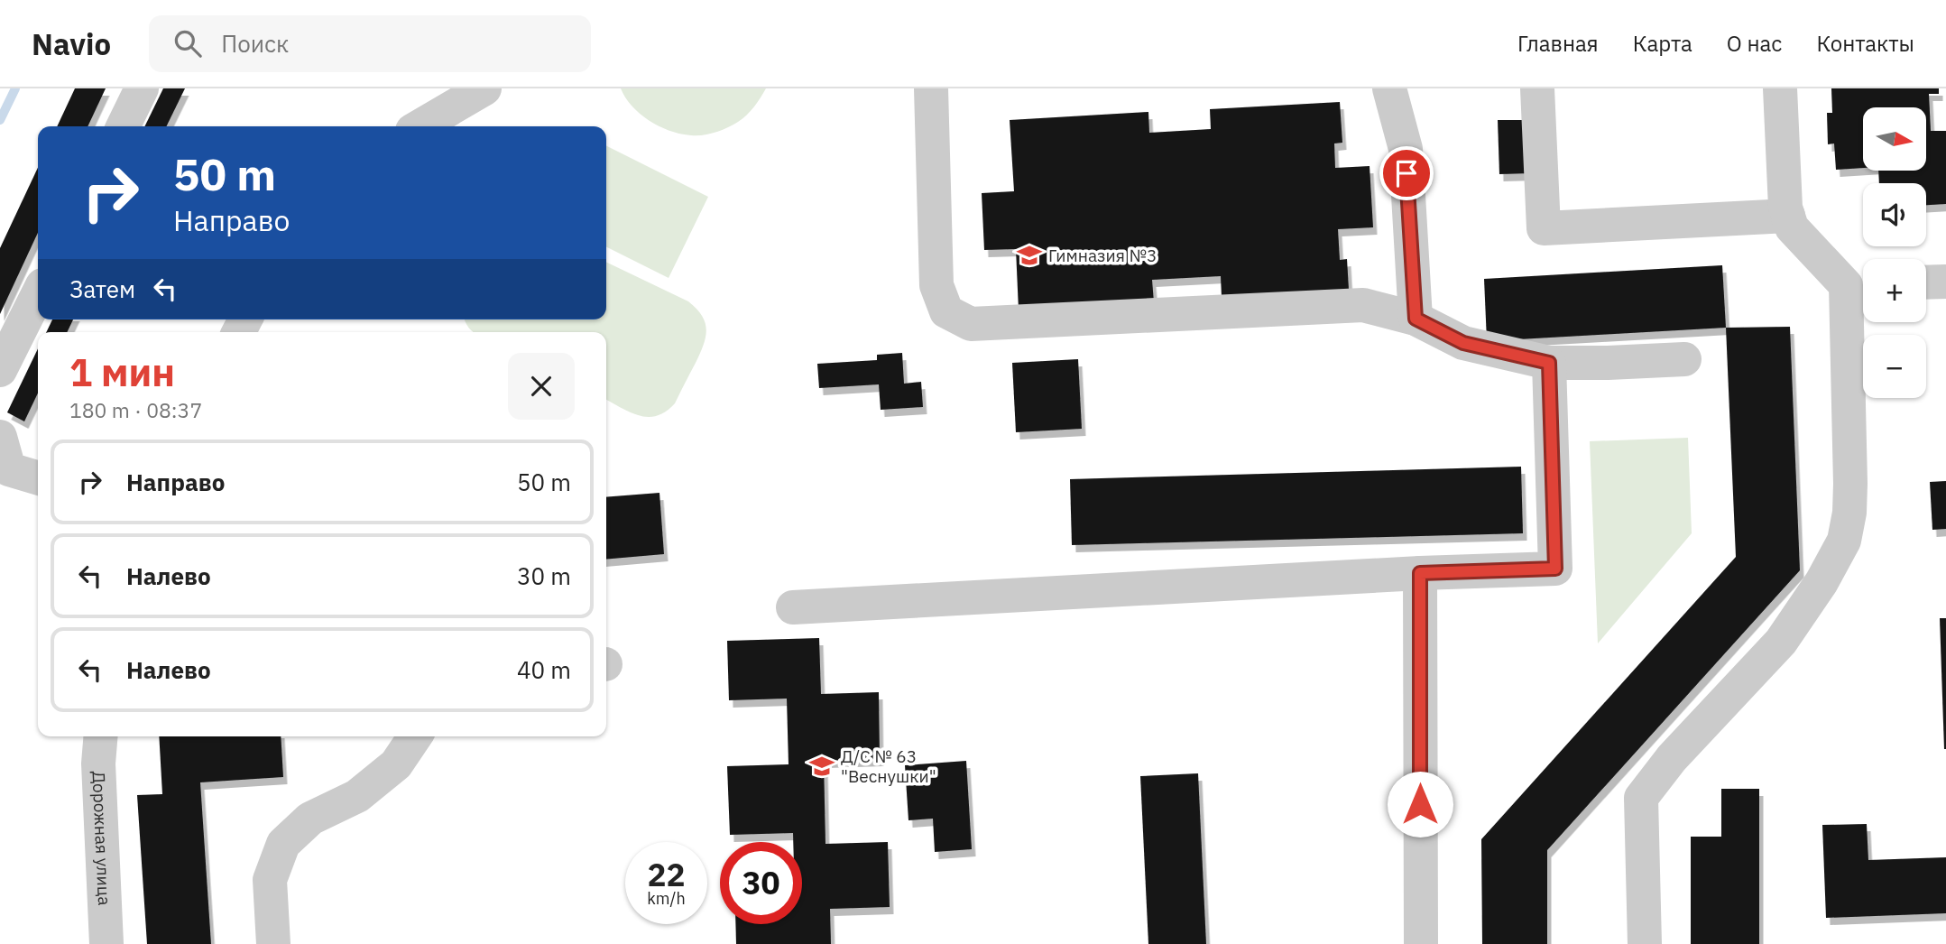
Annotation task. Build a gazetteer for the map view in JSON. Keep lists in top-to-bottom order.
{
  "streets": {
    "street": ["Дорожная улица"]
  },
  "places": {
    "school or university": ["Гимназия №3", "Д/С № 63 \"Веснушки\""]
  },
  "north": "right",
  "page": {
    "header": "Navio",
    "search": "Поиск",
    "nav": [
      "Главная",
      "Карта",
      "О нас",
      "Контакты"
    ],
    "map_buttons": ["+", "−"],
    "turn": ["50 m", "Направо"],
    "then": "Затем",
    "heading": ["1 мин", "180 m · 08:37"],
    "list": [
      {
        "name": "Направо",
        "value": "50 m"
      },
      {
        "name": "Налево",
        "value": "30 m"
      },
      {
        "name": "Налево",
        "value": "40 m"
      }
    ],
    "speed": "22 km/h",
    "limit": "30"
  }
}
